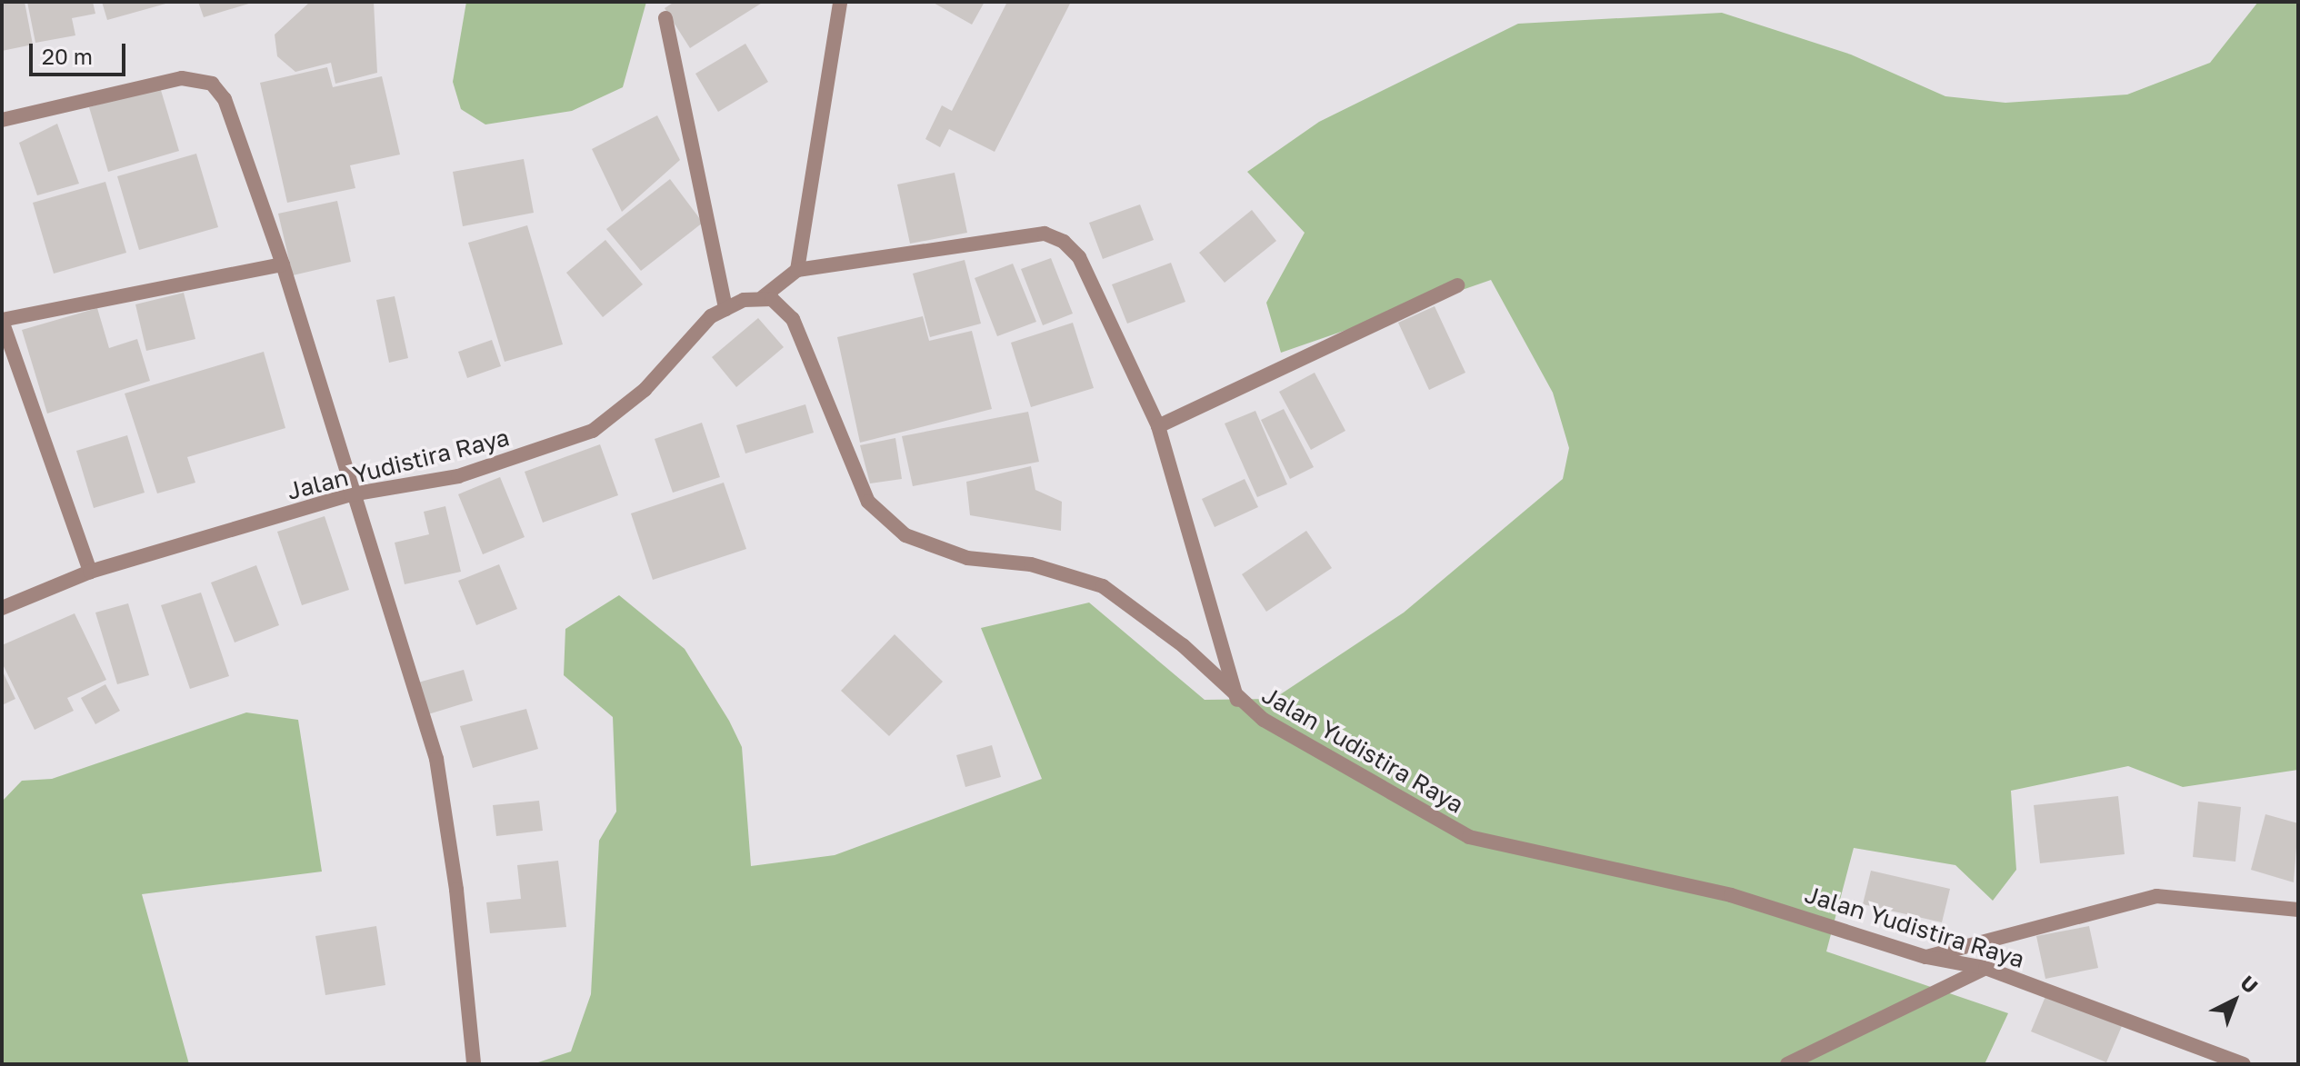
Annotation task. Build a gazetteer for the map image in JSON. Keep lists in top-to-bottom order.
{
  "streets": {
    "street": ["Jalan Yudistira Raya"]
  },
  "scale_bar": "20 m",
  "north": "top right"
}
